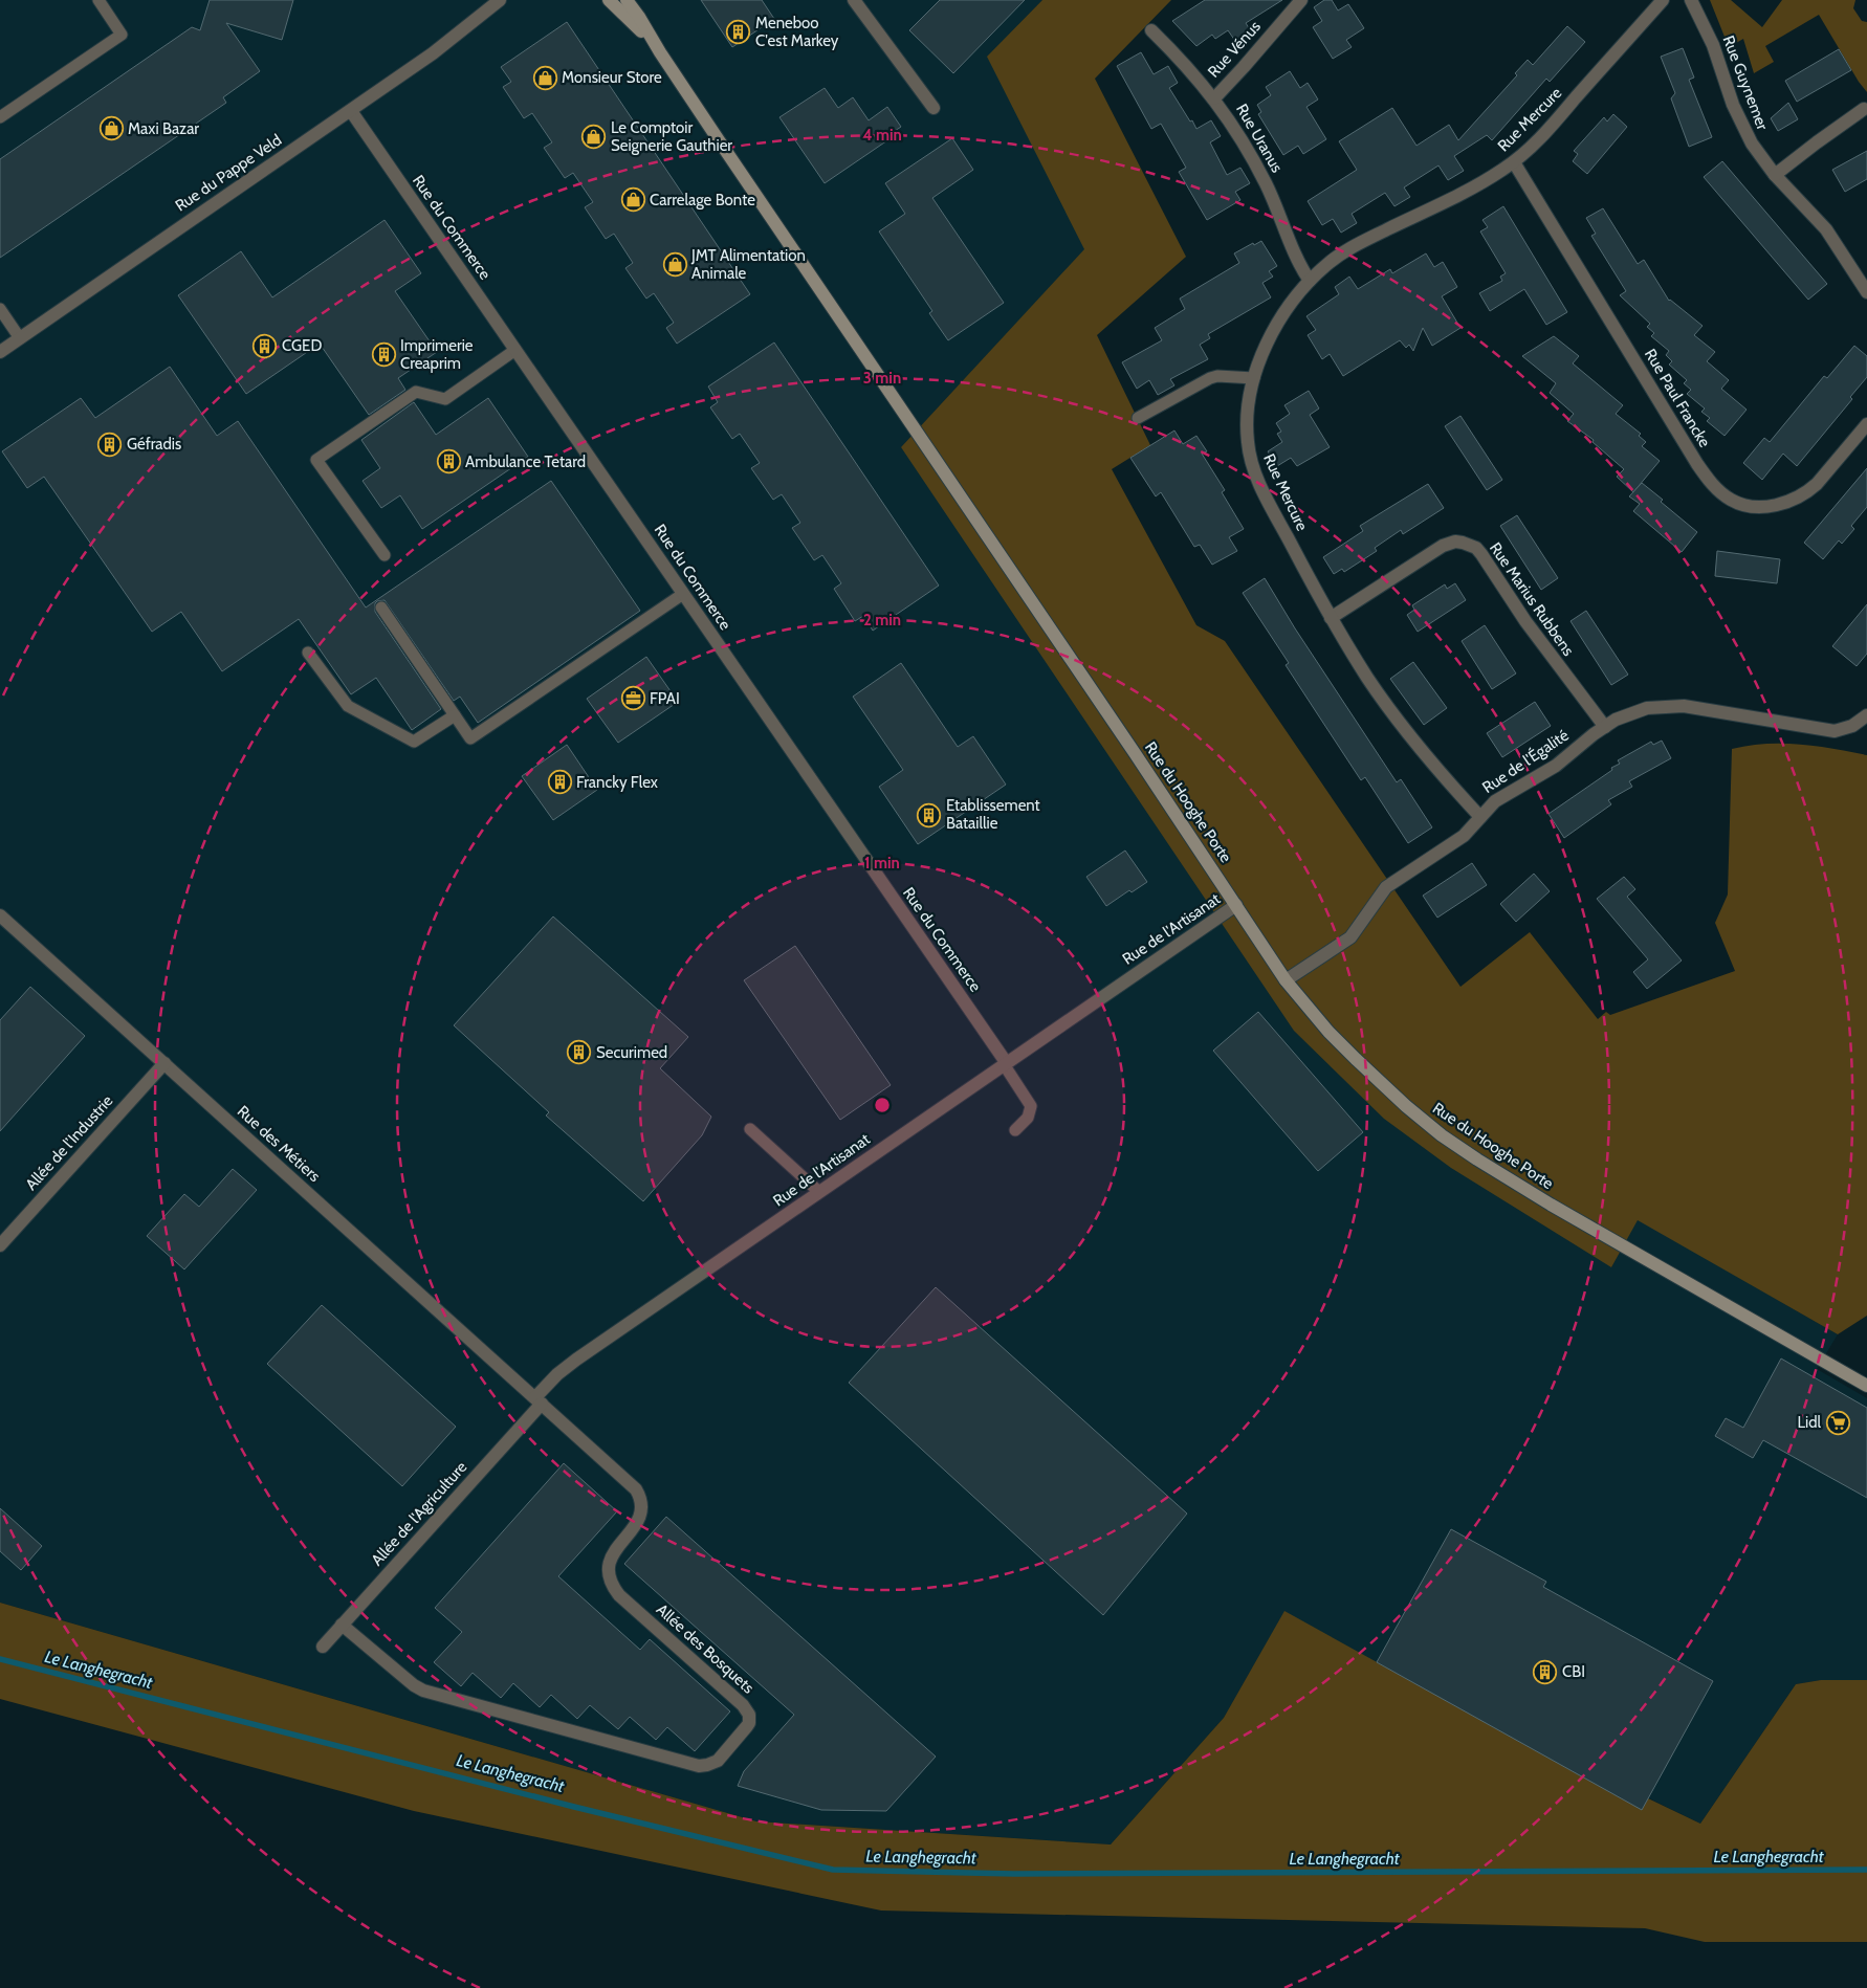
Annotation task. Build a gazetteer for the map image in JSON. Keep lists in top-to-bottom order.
{
  "streets": {
    "street": [
      "Rue Vénus",
      "Rue Guynemer",
      "Rue Mercure",
      "Rue Uranus",
      "Rue du Pappe Veld",
      "Rue du Commerce",
      "Rue Paul Francke",
      "Rue Marius Rubbens",
      "Rue de l'Égalité",
      "Rue du Hooghe Porte",
      "Rue de l'Artisanat",
      "Allée de l’Industrie",
      "Rue des Métiers",
      "Allée de l'Agriculture",
      "Allée des Bosquets"
    ]
  },
  "crossings": [
    ["Rue Vénus", "Rue Uranus"],
    ["Rue Mercure", "Rue Uranus"],
    ["Rue Mercure", "Rue Paul Francke"],
    ["Rue Mercure", "Rue Marius Rubbens"],
    ["Rue Mercure", "Rue de l'Égalité"],
    ["Rue du Pappe Veld", "Rue du Commerce"],
    ["Rue du Commerce", "Rue de l'Artisanat"],
    ["Rue Marius Rubbens", "Rue de l'Égalité"],
    ["Rue de l'Égalité", "Rue du Hooghe Porte"],
    ["Rue du Hooghe Porte", "Rue de l'Artisanat"],
    ["Rue de l'Artisanat", "Rue des Métiers"],
    ["Rue de l'Artisanat", "Allée de l'Agriculture"],
    ["Rue de l'Artisanat", "Allée des Bosquets"],
    ["Allée de l’Industrie", "Rue des Métiers"],
    ["Rue des Métiers", "Allée de l'Agriculture"],
    ["Rue des Métiers", "Allée des Bosquets"],
    ["Allée de l'Agriculture", "Allée des Bosquets"]
  ],
  "water": ["Le Langhegracht"],
  "places": {
    "building": [
      "Meneboo C'est Markey",
      "CGED",
      "Imprimerie Creaprim",
      "Géfradis",
      "Ambulance Tetard",
      "Francky Flex",
      "Etablissement Bataillie",
      "Securimed",
      "CBI"
    ],
    "shop": [
      "Monsieur Store",
      "Maxi Bazar",
      "Le Comptoir Seignerie Gauthier",
      "Carrelage Bonte",
      "JMT Alimentation Animale"
    ],
    "office": ["FPAI"],
    "supermarket": ["Lidl"]
  },
  "rings": [
    "4 min",
    "3 min",
    "2 min",
    "1 min"
  ]
}
